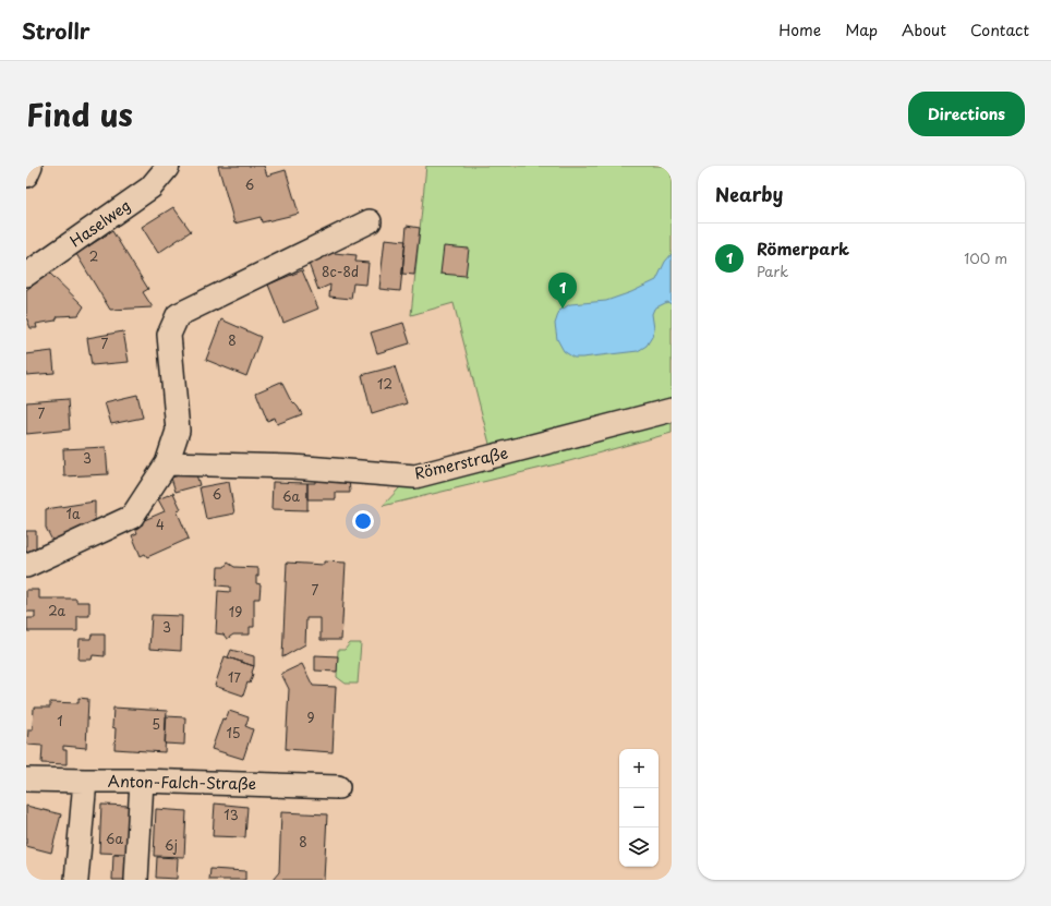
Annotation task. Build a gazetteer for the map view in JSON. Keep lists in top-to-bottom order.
{
  "streets": {
    "street": ["Haselweg", "Römerstraße", "Anton-Falch-Straße"]
  },
  "house_numbers": [
    "6",
    "2",
    "8c-8d",
    "8",
    "7",
    "12",
    "7",
    "3",
    "6",
    "6a",
    "1a",
    "4",
    "7",
    "2a",
    "19",
    "3",
    "17",
    "9",
    "1",
    "5",
    "15",
    "13",
    "6a",
    "8",
    "6j"
  ],
  "page": {
    "header": "Strollr",
    "nav": [
      "Home",
      "Map",
      "About",
      "Contact"
    ],
    "title": "Find us",
    "buttons": "Directions",
    "heading": "Nearby",
    "list": [
      {
        "mark": "1",
        "name": "Römerpark",
        "note": "Park",
        "value": "100 m"
      }
    ],
    "pins": "1",
    "map_buttons": ["+", "−"]
  }
}
